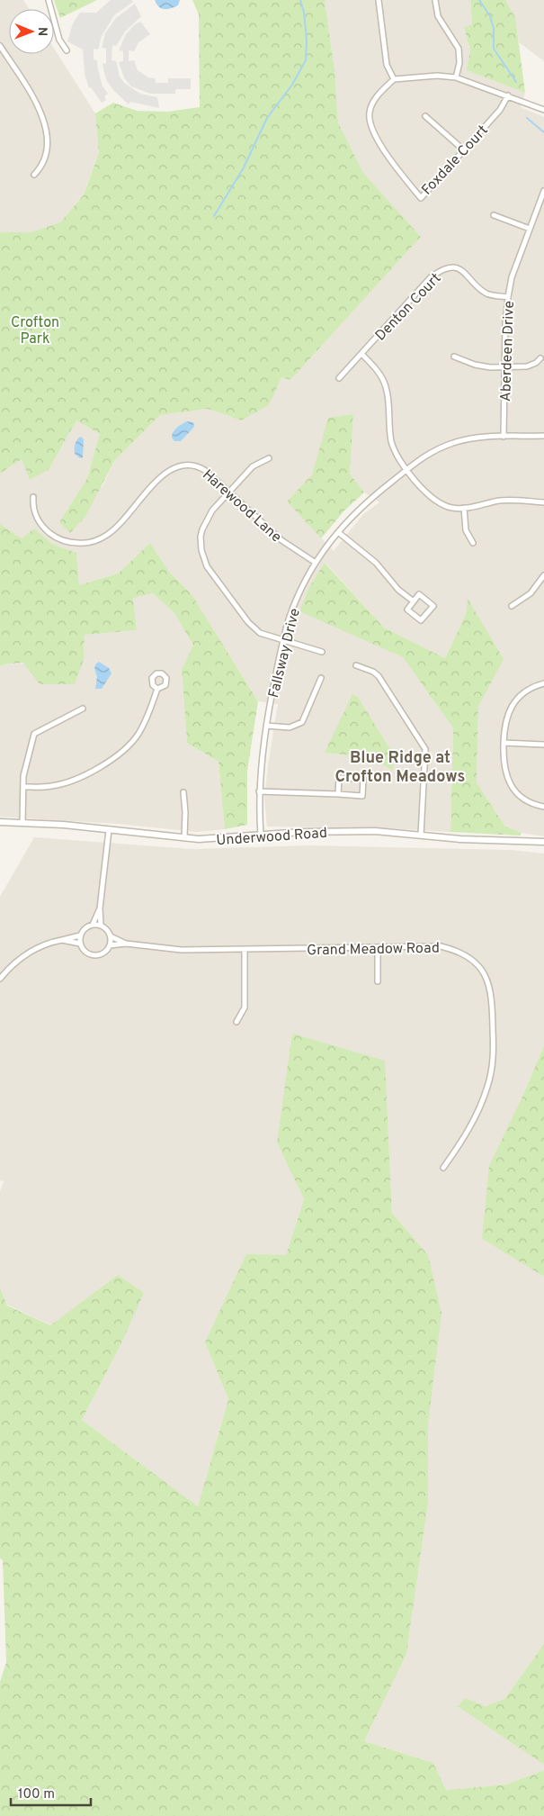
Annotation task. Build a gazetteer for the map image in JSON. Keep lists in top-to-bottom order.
{
  "streets": {
    "street": [
      "Foxdale Court",
      "Denton Court",
      "Aberdeen Drive",
      "Harewood Lane",
      "Fallsway Drive",
      "Underwood Road",
      "Grand Meadow Road"
    ]
  },
  "crossings": [
    ["Denton Court", "Aberdeen Drive"],
    ["Aberdeen Drive", "Fallsway Drive"],
    ["Harewood Lane", "Fallsway Drive"],
    ["Fallsway Drive", "Underwood Road"]
  ],
  "districts": ["Blue Ridge at Crofton Meadows"],
  "parks": ["Crofton Park"],
  "scale_bar": "100 m",
  "north": "right"
}
